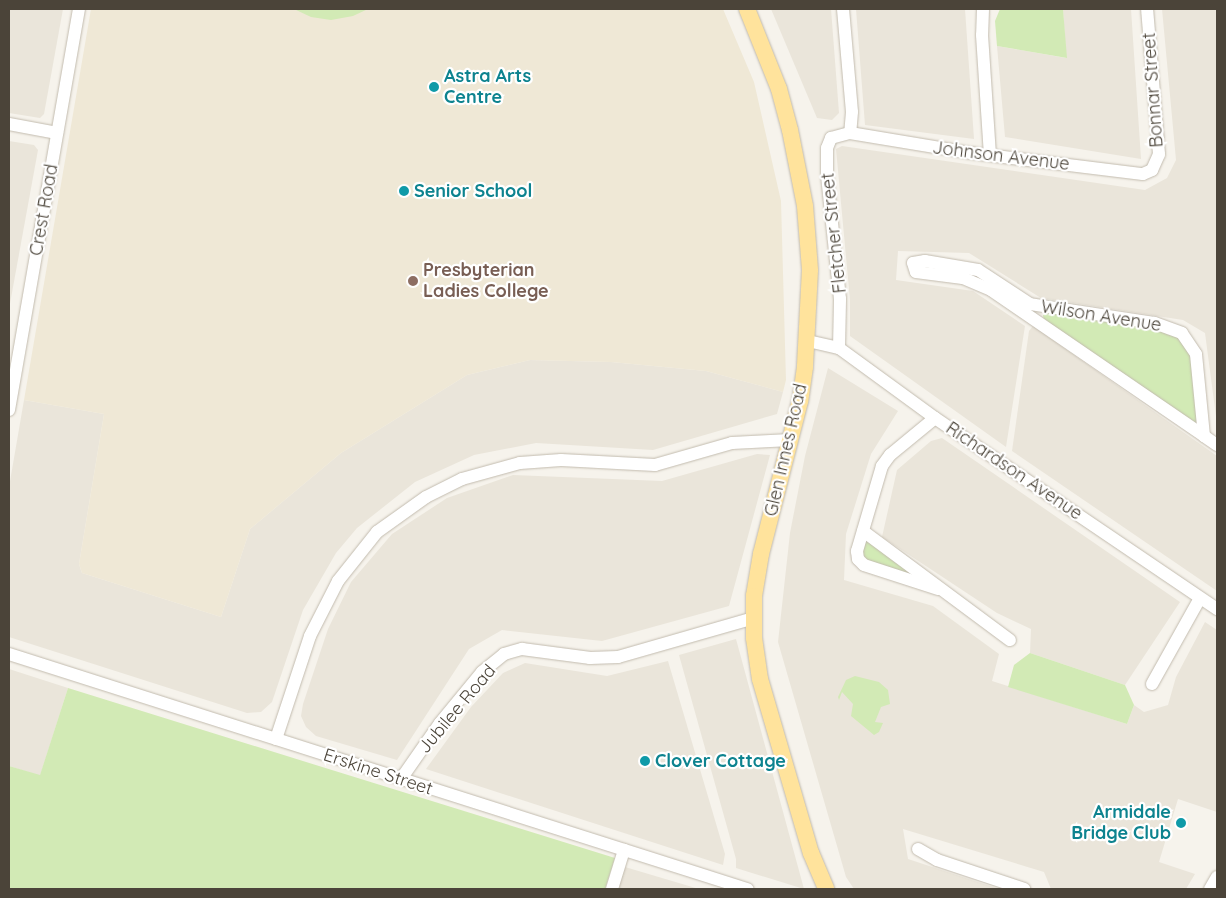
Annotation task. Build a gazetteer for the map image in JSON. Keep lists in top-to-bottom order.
{
  "streets": {
    "main road": ["Glen Innes Road"],
    "street": [
      "Bonnar Street",
      "Johnson Avenue",
      "Crest Road",
      "Fletcher Street",
      "Wilson Avenue",
      "Richardson Avenue",
      "Jubilee Road",
      "Erskine Street"
    ]
  },
  "crossings": [
    ["Bonnar Street", "Johnson Avenue"],
    ["Johnson Avenue", "Fletcher Street"],
    ["Fletcher Street", "Richardson Avenue"],
    ["Glen Innes Road", "Richardson Avenue"],
    ["Glen Innes Road", "Jubilee Road"],
    ["Jubilee Road", "Erskine Street"]
  ],
  "places": [
    "Astra Arts Centre",
    "Senior School",
    "Presbyterian Ladies College",
    "Clover Cottage",
    "Armidale Bridge Club"
  ]
}
